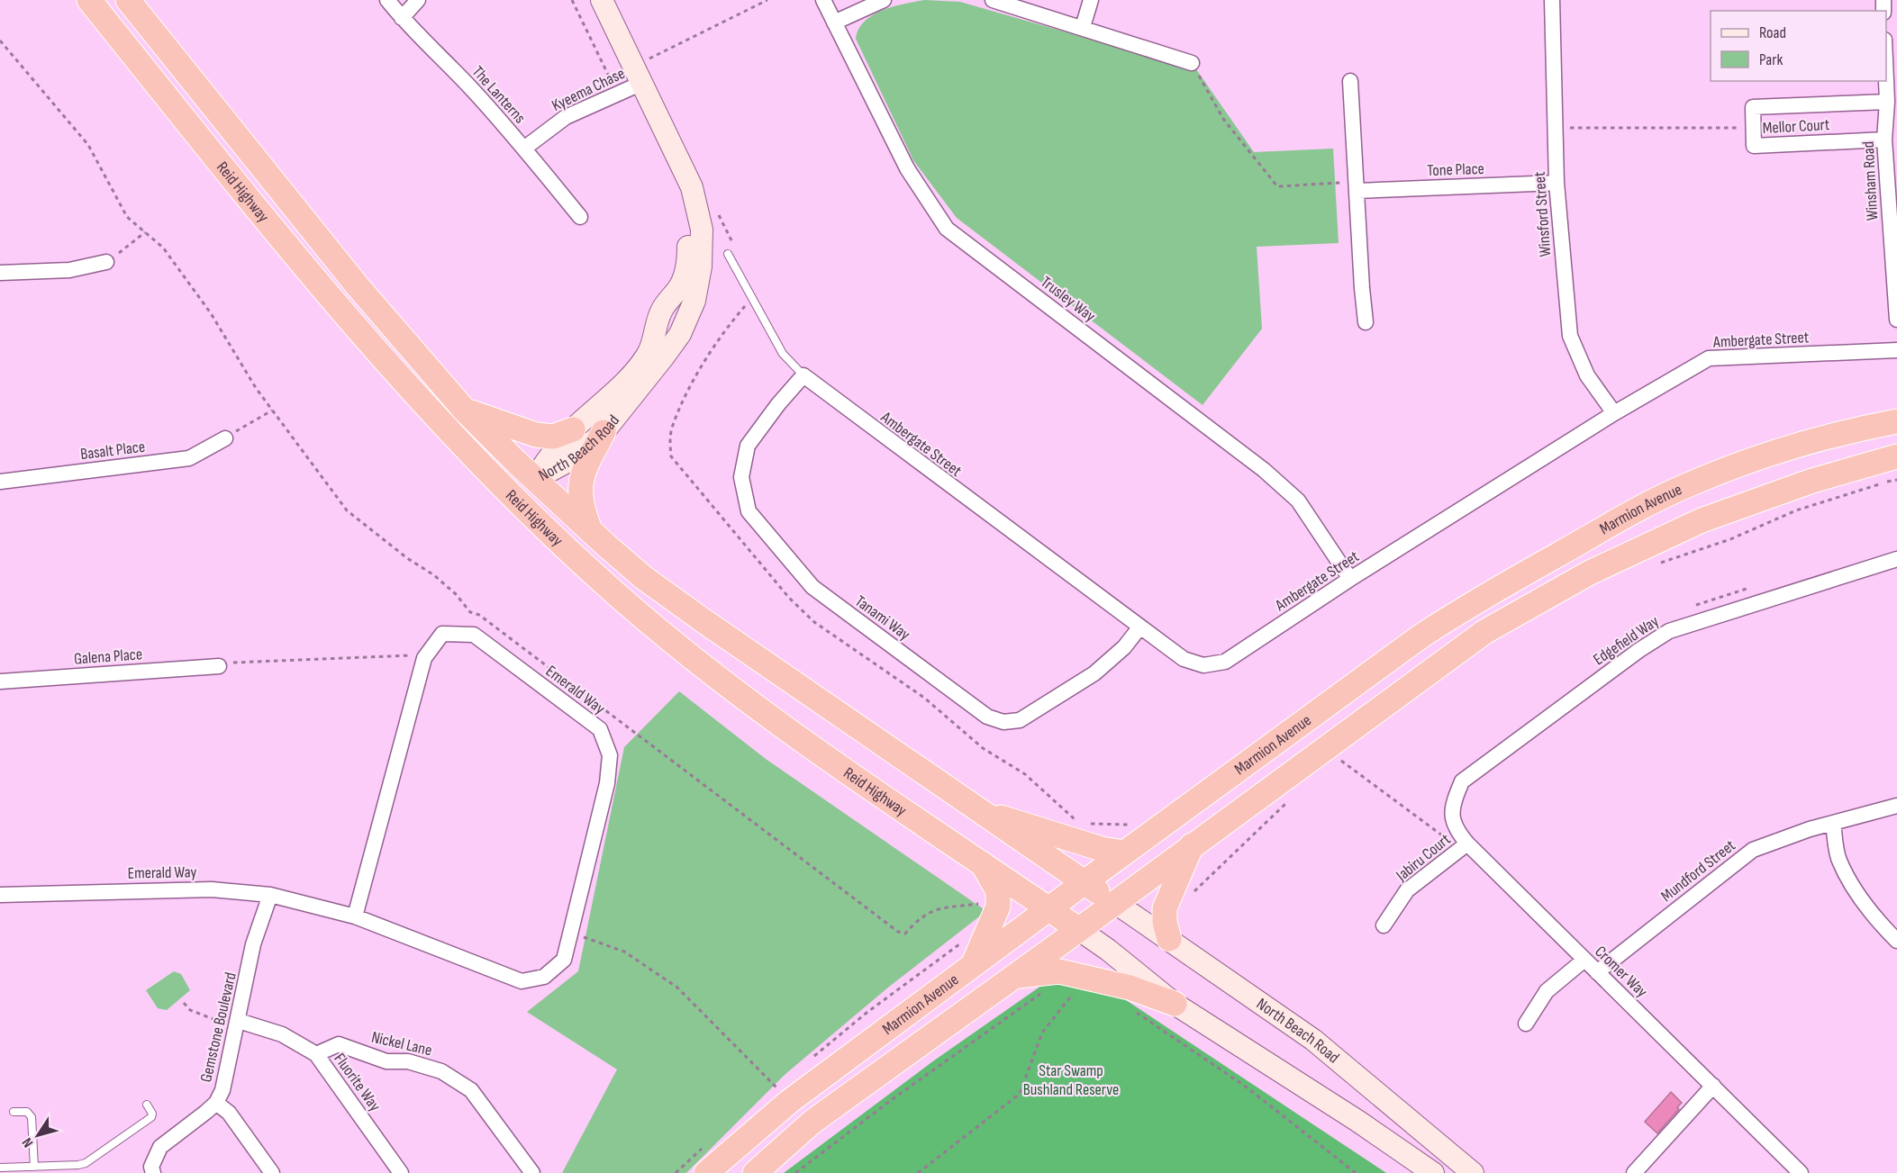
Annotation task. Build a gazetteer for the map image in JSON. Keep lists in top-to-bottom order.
{
  "streets": {
    "highway": ["Reid Highway", "Marmion Avenue"],
    "main road": ["North Beach Road"],
    "street": [
      "Kyeema Chase",
      "The Lanterns",
      "Mellor Court",
      "Tone Place",
      "Winsham Road",
      "Winsford Street",
      "Trusley Way",
      "Ambergate Street",
      "Basalt Place",
      "Tanami Way",
      "Edgefield Way",
      "Galena Place",
      "Emerald Way",
      "Jabiru Court",
      "Mundford Street",
      "Cromer Way",
      "Gemstone Boulevard",
      "Nickel Lane",
      "Fluorite Way"
    ]
  },
  "crossings": [
    ["Kyeema Chase", "The Lanterns"],
    ["Kyeema Chase", "North Beach Road"],
    ["Mellor Court", "Winsham Road"],
    ["Tone Place", "Winsford Street"],
    ["Reid Highway", "North Beach Road"],
    ["Reid Highway", "Marmion Avenue"],
    ["Winsford Street", "Ambergate Street"],
    ["Trusley Way", "Ambergate Street"],
    ["Ambergate Street", "Tanami Way"],
    ["North Beach Road", "Marmion Avenue"],
    ["Edgefield Way", "Cromer Way"],
    ["Emerald Way", "Gemstone Boulevard"],
    ["Jabiru Court", "Cromer Way"],
    ["Mundford Street", "Cromer Way"],
    ["Gemstone Boulevard", "Fluorite Way"],
    ["Nickel Lane", "Fluorite Way"]
  ],
  "parks": ["Star Swamp Bushland Reserve"],
  "legend": ["Road", "Park"],
  "north": "bottom left"
}
